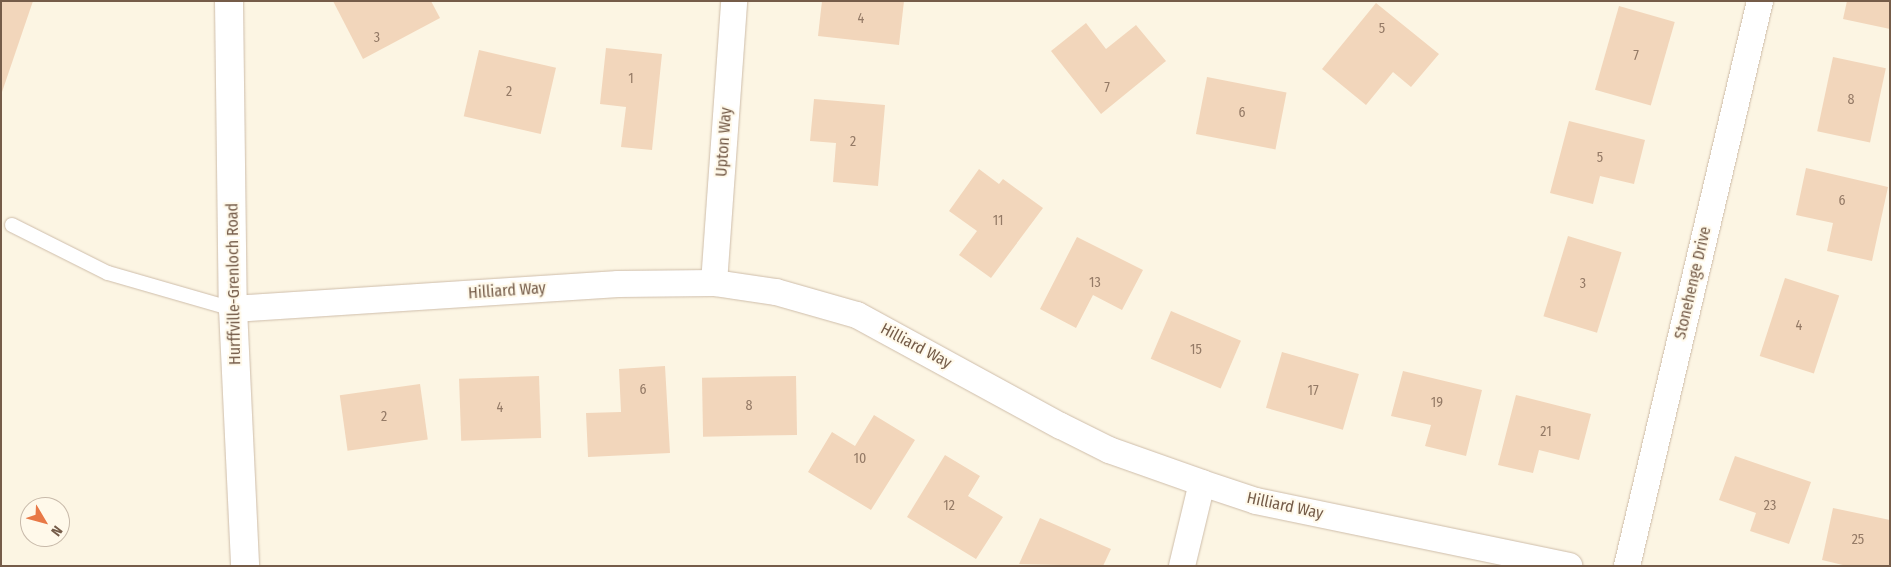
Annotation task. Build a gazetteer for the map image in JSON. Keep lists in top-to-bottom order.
{
  "streets": {
    "main road": ["Hurffville-Grenloch Road"],
    "street": ["Upton Way", "Stonehenge Drive", "Hilliard Way"]
  },
  "crossings": [
    ["Upton Way", "Hilliard Way"],
    ["Hurffville-Grenloch Road", "Hilliard Way"]
  ],
  "house_numbers": [
    "4",
    "5",
    "3",
    "7",
    "1",
    "7",
    "2",
    "8",
    "6",
    "2",
    "5",
    "6",
    "11",
    "13",
    "3",
    "4",
    "15",
    "6",
    "17",
    "19",
    "8",
    "4",
    "2",
    "21",
    "10",
    "12",
    "23",
    "25"
  ],
  "north": "bottom right"
}
